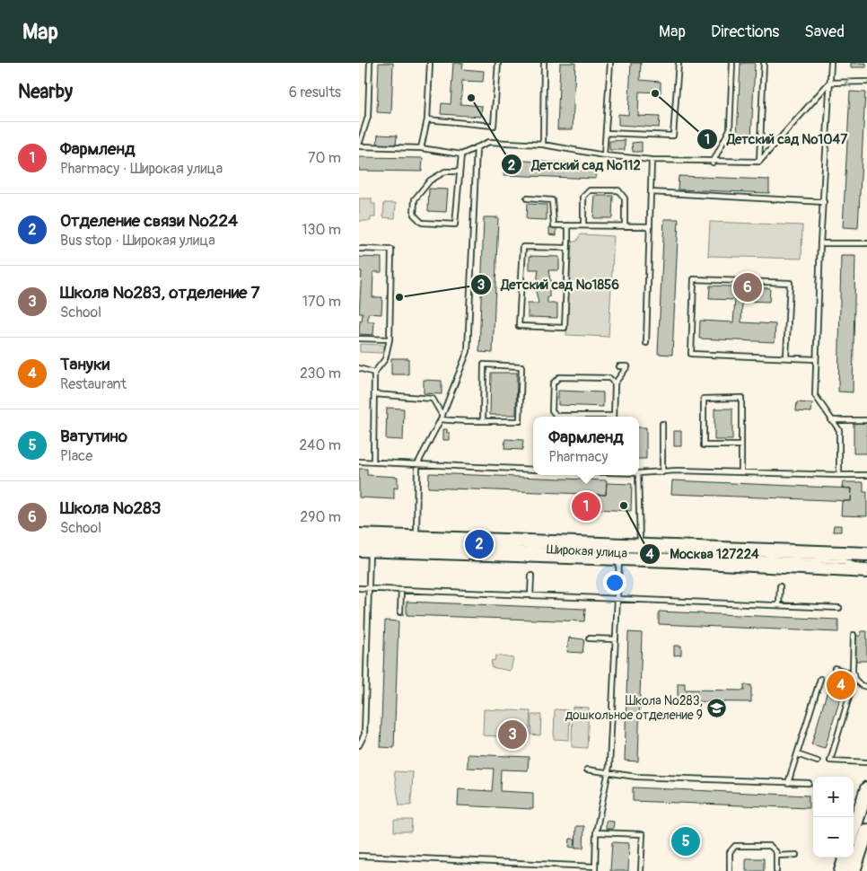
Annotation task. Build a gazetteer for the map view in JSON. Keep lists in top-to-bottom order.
{
  "streets": {
    "main road": ["Широкая улица"]
  },
  "places": {
    "other": [
      "Детский сад №1047",
      "Детский сад №112",
      "Детский сад №1856",
      "Москва 127224"
    ],
    "school or university": ["Школа №283, дошкольное отделение 9"]
  },
  "page": {
    "header": "Map",
    "nav": ["Map", "Directions", "Saved"],
    "heading": ["Nearby", "6 results"],
    "list": [
      {
        "mark": "1",
        "name": "Фармленд",
        "note": "Pharmacy · Широкая улица",
        "value": "70 m"
      },
      {
        "mark": "2",
        "name": "Отделение связи №224",
        "note": "Bus stop · Широкая улица",
        "value": "130 m"
      },
      {
        "mark": "3",
        "name": "Школа №283, отделение 7",
        "note": "School",
        "value": "170 m"
      },
      {
        "mark": "4",
        "name": "Тануки",
        "note": "Restaurant",
        "value": "230 m"
      },
      {
        "mark": "5",
        "name": "Ватутино",
        "note": "Place",
        "value": "240 m"
      },
      {
        "mark": "6",
        "name": "Школа №283",
        "note": "School",
        "value": "290 m"
      }
    ],
    "pins": [
      "6",
      "1",
      "2",
      "4",
      "3",
      "5"
    ],
    "popup": ["Фармленд", "Pharmacy"],
    "map_buttons": ["+", "−"]
  }
}
